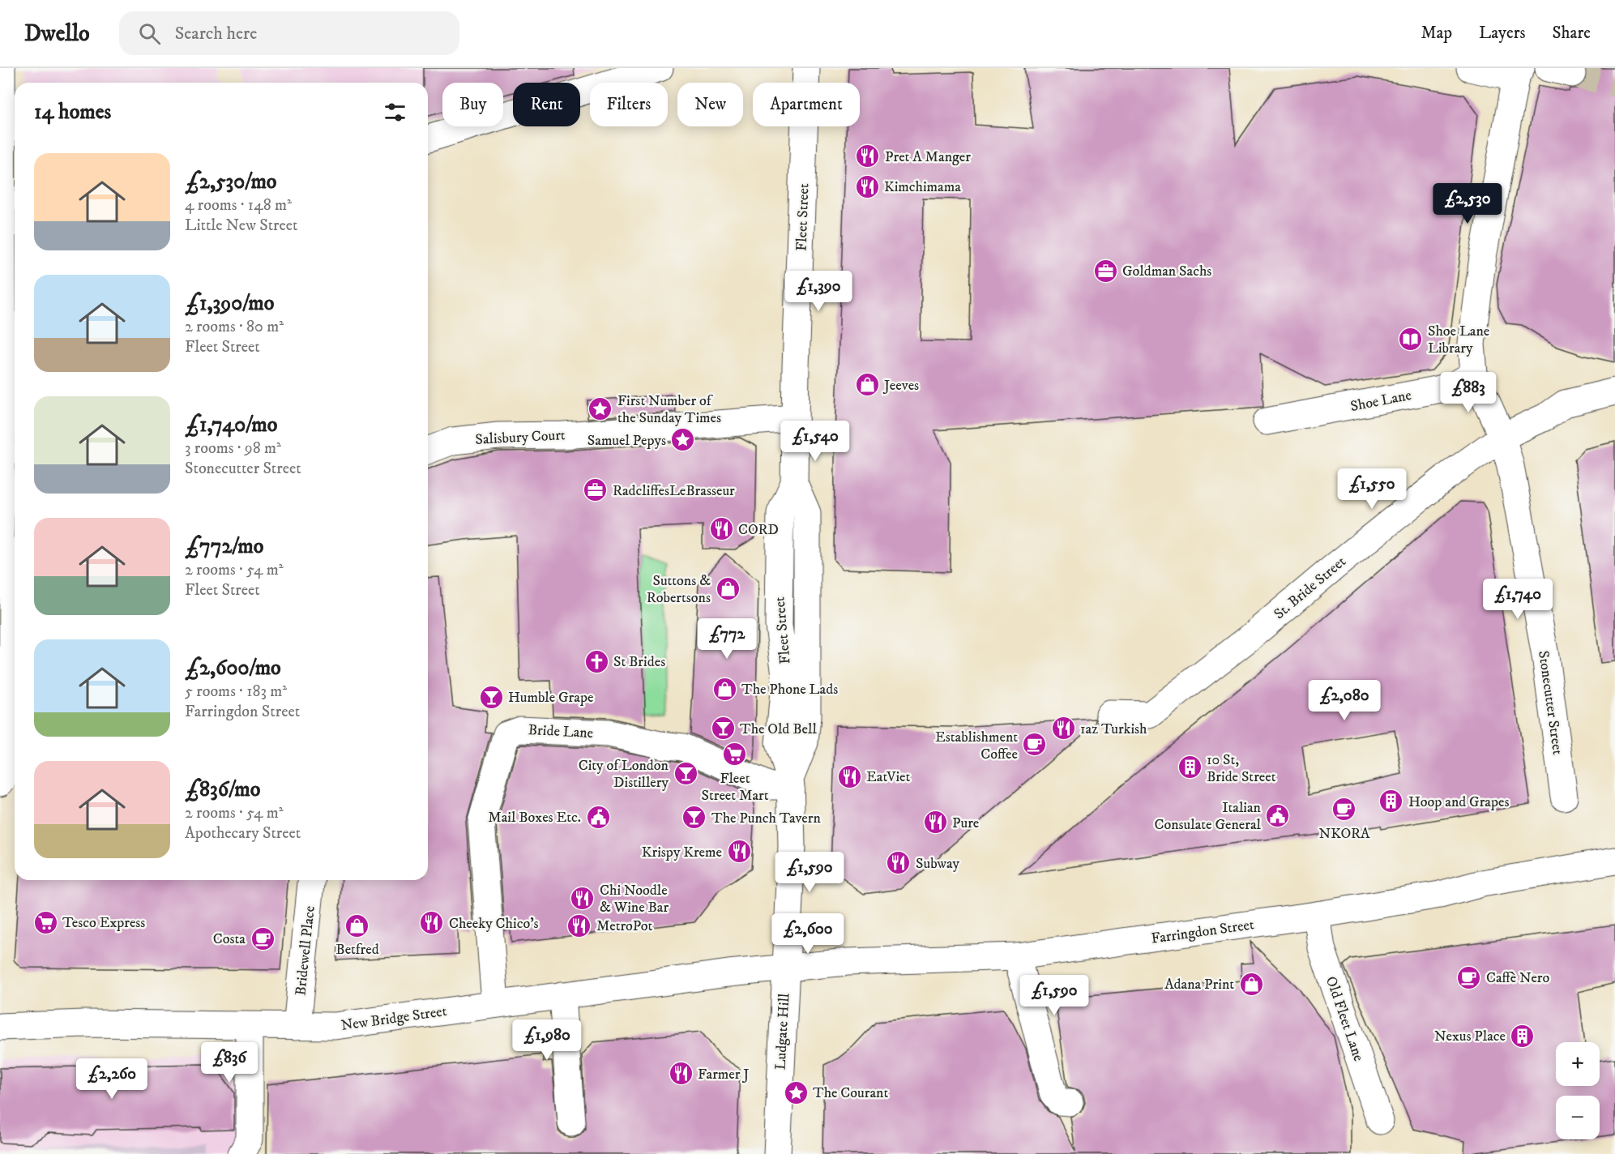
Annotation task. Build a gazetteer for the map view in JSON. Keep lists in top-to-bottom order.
{
  "streets": {
    "street": [
      "Fleet Street",
      "Shoe Lane",
      "Salisbury Court",
      "St. Bride Street",
      "Stonecutter Street",
      "Bride Lane",
      "Farringdon Street",
      "Bridewell Place",
      "New Bridge Street",
      "Old Fleet Lane",
      "Ludgate Hill"
    ]
  },
  "crossings": [
    ["Fleet Street", "Salisbury Court"],
    ["Fleet Street", "Bride Lane"],
    ["Fleet Street", "Farringdon Street"],
    ["Fleet Street", "New Bridge Street"],
    ["Fleet Street", "Ludgate Hill"],
    ["St. Bride Street", "Stonecutter Street"],
    ["Bride Lane", "New Bridge Street"],
    ["Farringdon Street", "New Bridge Street"],
    ["Farringdon Street", "Old Fleet Lane"],
    ["Farringdon Street", "Ludgate Hill"],
    ["Bridewell Place", "New Bridge Street"],
    ["New Bridge Street", "Ludgate Hill"]
  ],
  "places": {
    "restaurant": [
      "Pret A Manger",
      "Kimchimama",
      "CORD",
      "1az Turkish",
      "EatViet",
      "Pure",
      "Krispy Kreme",
      "Subway",
      "Chi Noodle & Wine Bar",
      "Cheeky Chico's",
      "MetroPot",
      "Farmer J"
    ],
    "office": ["Goldman Sachs", "RadcliffesLeBrasseur"],
    "library": ["Shoe Lane Library"],
    "shop": [
      "Jeeves",
      "Suttons & Robertsons",
      "The Phone Lads",
      "Betfred",
      "Adana Print"
    ],
    "place": ["First Number of the Sunday Times", "Samuel Pepys", "The Courant"],
    "church": ["St Brides"],
    "bar": [
      "Humble Grape",
      "The Old Bell",
      "City of London Distillery",
      "The Punch Tavern"
    ],
    "cafe": [
      "Establishment Coffee",
      "NKORA",
      "Costa",
      "Caffè Nero"
    ],
    "supermarket": ["Fleet Street Mart", "Tesco Express"],
    "building": ["10 St, Bride Street", "Hoop and Grapes", "Nexus Place"],
    "public building": ["Italian Consulate General", "Mail Boxes Etc."]
  },
  "page": {
    "header": "Dwello",
    "search": "Search here",
    "nav": ["Map", "Layers", "Share"],
    "chip": [
      "Buy",
      "Rent",
      "Filters",
      "New",
      "Apartment"
    ],
    "heading": "14 homes",
    "list": [
      {
        "name": "£2,530/mo",
        "note": "4 rooms · 148 m² · Little New Street"
      },
      {
        "name": "£1,390/mo",
        "note": "2 rooms · 80 m² · Fleet Street"
      },
      {
        "name": "£1,740/mo",
        "note": "3 rooms · 98 m² · Stonecutter Street"
      },
      {
        "name": "£772/mo",
        "note": "2 rooms · 54 m² · Fleet Street"
      },
      {
        "name": "£2,600/mo",
        "note": "5 rooms · 183 m² · Farringdon Street"
      },
      {
        "name": "£836/mo",
        "note": "2 rooms · 54 m² · Apothecary Street"
      }
    ],
    "price": [
      "£2,530",
      "£1,390",
      "£883",
      "£1,540",
      "£1,550",
      "£1,740",
      "£772",
      "£2,080",
      "£1,590",
      "£2,600",
      "£1,590",
      "£1,980",
      "£836",
      "£2,260"
    ],
    "map_buttons": ["+", "−"]
  }
}
